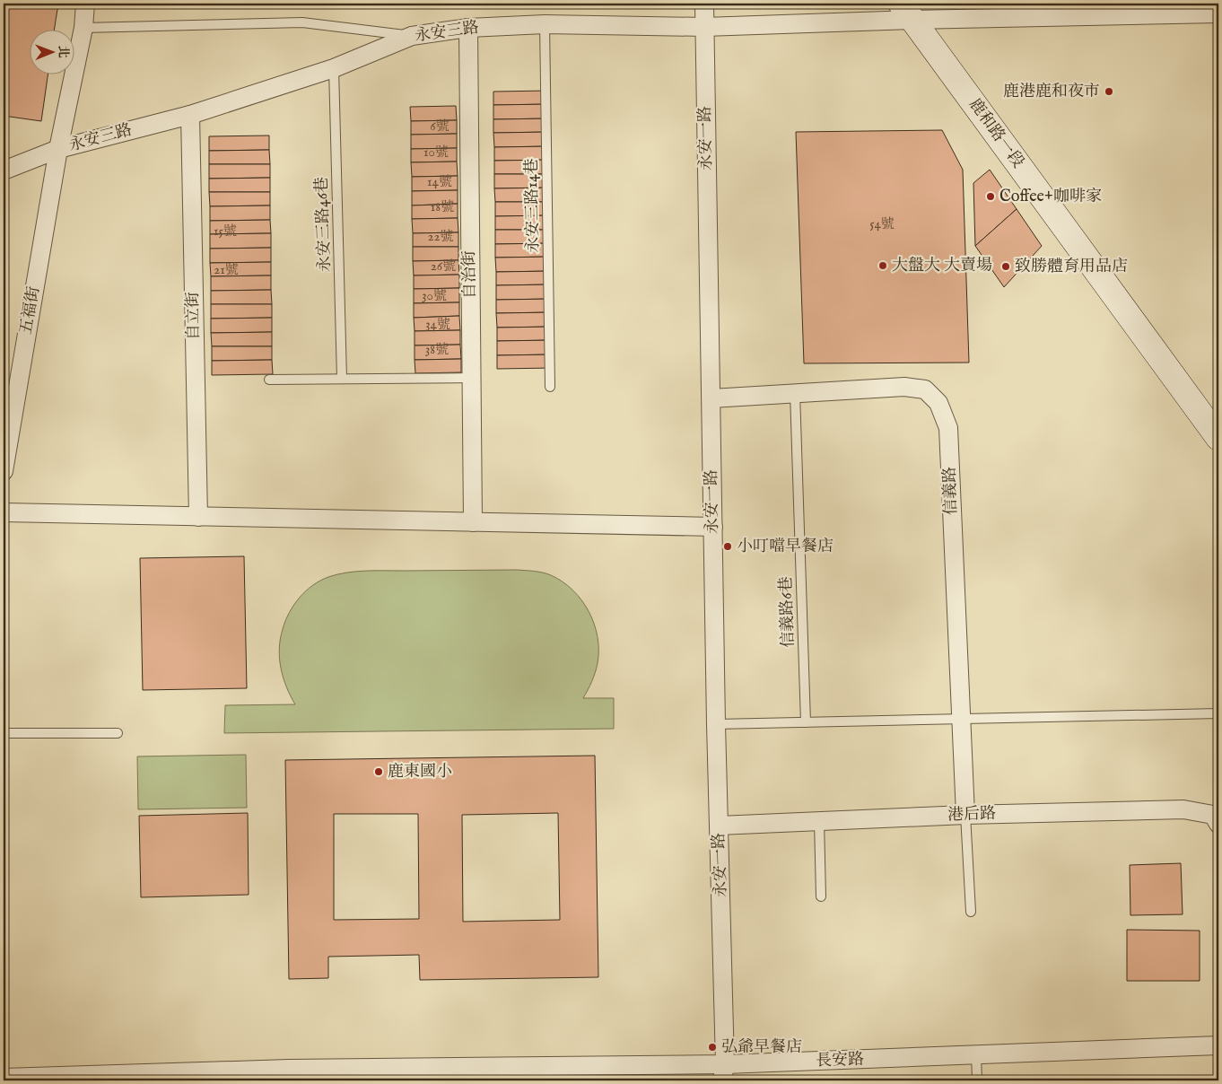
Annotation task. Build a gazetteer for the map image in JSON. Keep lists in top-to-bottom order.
{
  "streets": {
    "main road": ["鹿和路一段"],
    "street": [
      "永安三路",
      "永安一路",
      "自治街",
      "五福街",
      "自立街",
      "信義路",
      "港后路",
      "長安路"
    ],
    "lane": ["永安三路14巷", "永安三路46巷", "信義路6巷"]
  },
  "crossings": [
    ["永安三路", "鹿和路一段"],
    ["永安三路", "永安一路"],
    ["永安三路", "永安三路14巷"],
    ["永安三路", "永安三路46巷"],
    ["永安三路", "自治街"],
    ["永安三路", "五福街"],
    ["永安三路", "自立街"],
    ["永安一路", "信義路"],
    ["永安一路", "港后路"],
    ["永安一路", "長安路"],
    ["信義路", "信義路6巷"],
    ["信義路", "港后路"]
  ],
  "places": [
    "鹿港鹿和夜市",
    "Coffee+咖啡家",
    "大盤大 大賣場",
    "致勝體育用品店",
    "小叮噹早餐店",
    "鹿東國小",
    "弘爺早餐店"
  ],
  "house_numbers": [
    "6號",
    "10號",
    "14號",
    "18號",
    "54號",
    "15號",
    "22號",
    "26號",
    "21號",
    "30號",
    "34號",
    "38號"
  ],
  "north": "right"
}
